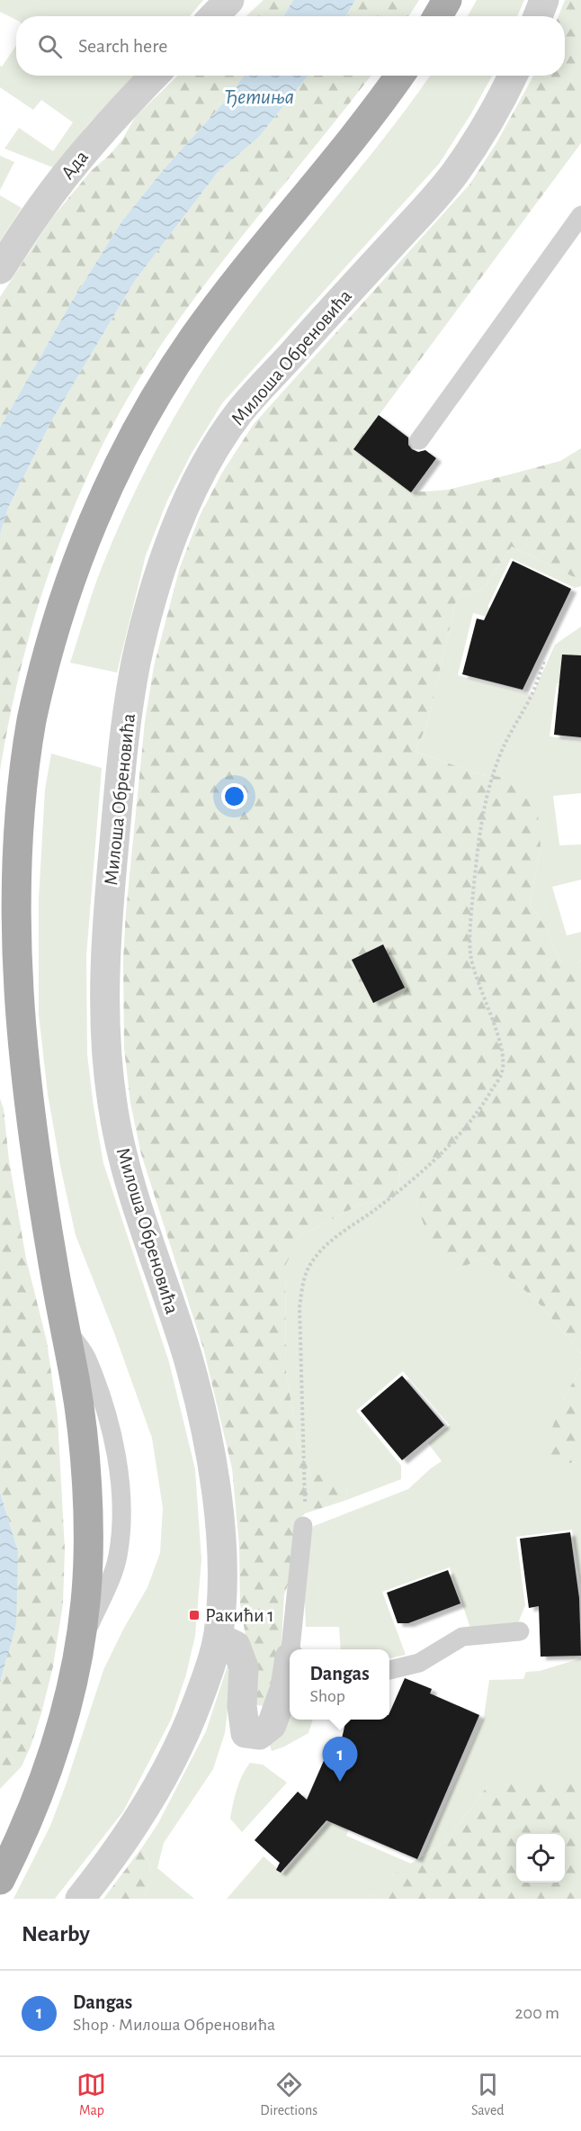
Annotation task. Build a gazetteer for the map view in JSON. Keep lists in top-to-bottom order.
{
  "streets": {
    "street": ["Ада", "Милоша Обреновића"]
  },
  "water": ["Ђетиња"],
  "places": {
    "transit": ["Ракићи 1"]
  },
  "page": {
    "search": "Search here",
    "popup": ["Dangas", "Shop"],
    "pins": "1",
    "heading": "Nearby",
    "list": [
      {
        "mark": "1",
        "name": "Dangas",
        "note": "Shop · Милоша Обреновића",
        "value": "200 m"
      }
    ],
    "nav": ["Map", "Directions", "Saved"]
  }
}
